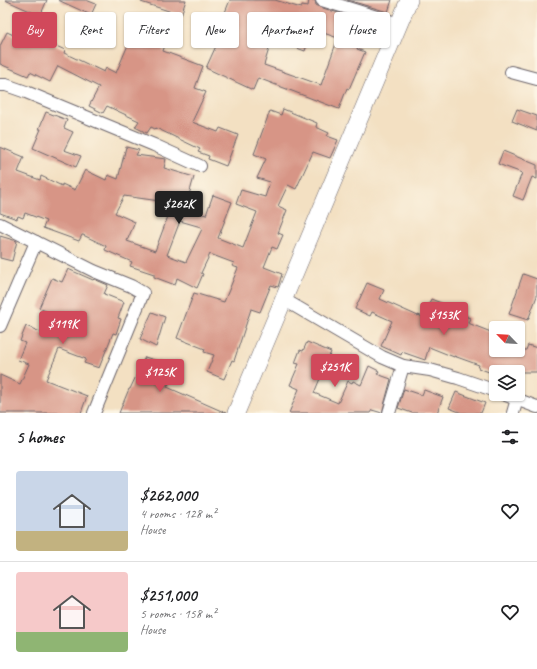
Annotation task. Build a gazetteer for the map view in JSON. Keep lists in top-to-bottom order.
{
  "north": "top left",
  "page": {
    "chip": [
      "Buy",
      "Rent",
      "Filters",
      "New",
      "Apartment",
      "House"
    ],
    "price": [
      "$262K",
      "$153K",
      "$119K",
      "$251K",
      "$125K"
    ],
    "heading": "5 homes",
    "list": [
      {
        "name": "$262,000",
        "note": "4 rooms · 128 m² · House"
      },
      {
        "name": "$251,000",
        "note": "5 rooms · 158 m² · House"
      }
    ]
  }
}
